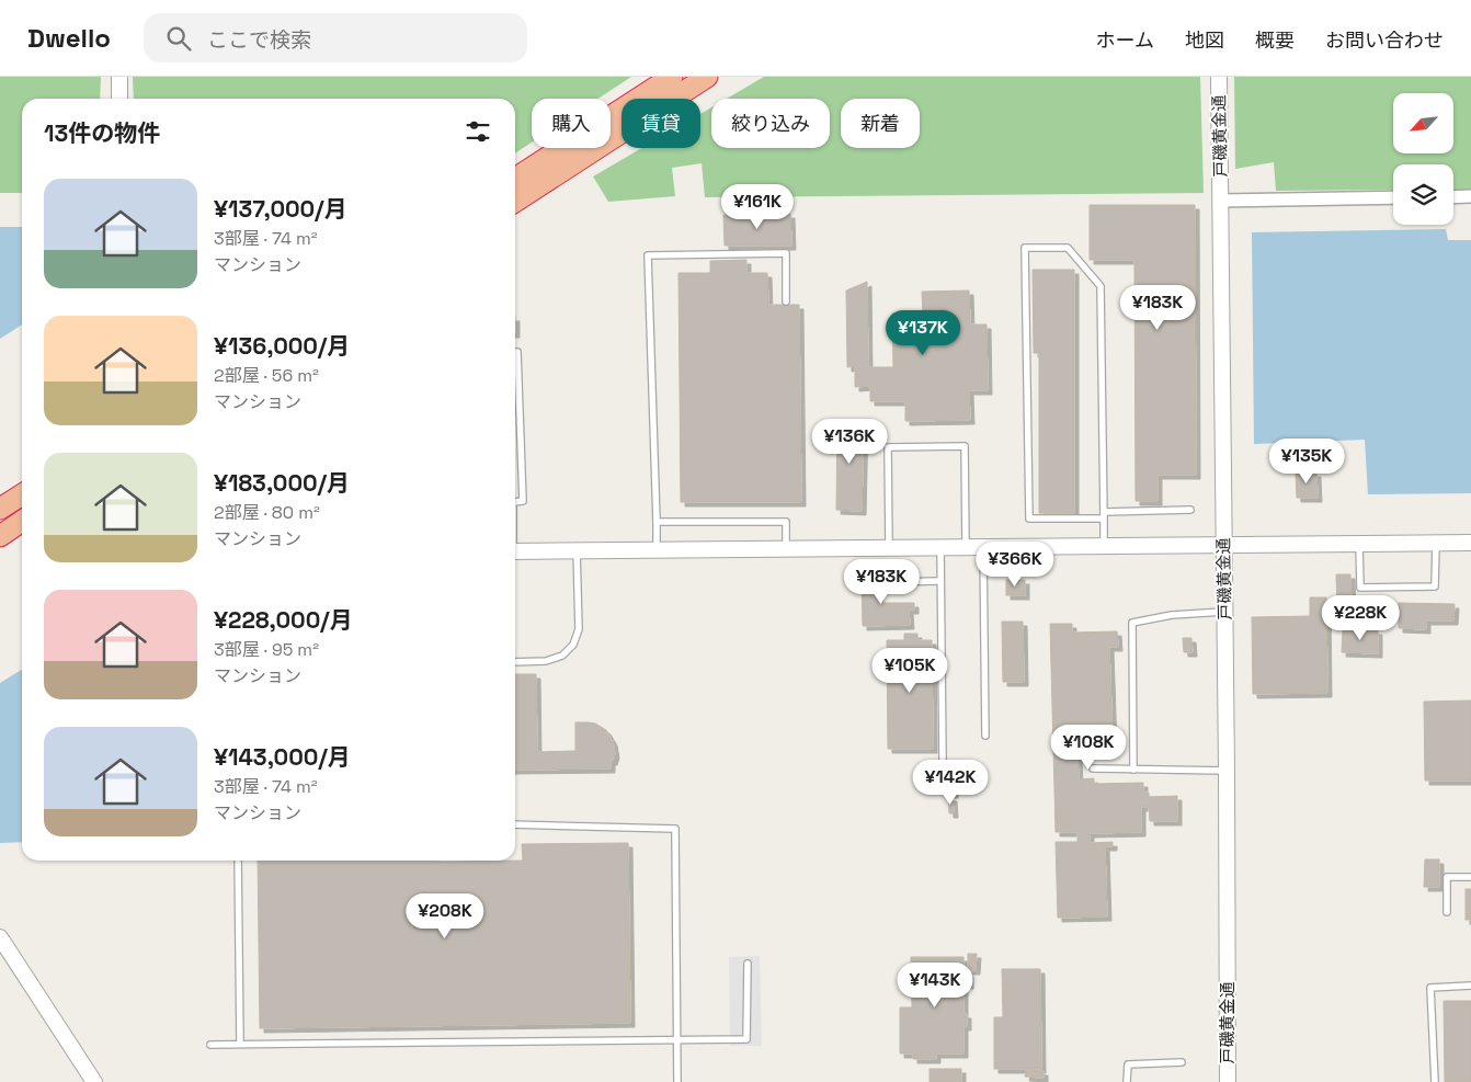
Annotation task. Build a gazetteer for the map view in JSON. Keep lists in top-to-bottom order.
{
  "streets": {
    "street": ["戸磯黄金通"]
  },
  "north": "bottom left",
  "page": {
    "header": "Dwello",
    "search": "ここで検索",
    "nav": [
      "ホーム",
      "地図",
      "概要",
      "お問い合わせ"
    ],
    "chip": [
      "購入",
      "賃貸",
      "絞り込み",
      "新着"
    ],
    "heading": "13件の物件",
    "list": [
      {
        "name": "¥137,000/月",
        "note": "3部屋 · 74 m² · マンション"
      },
      {
        "name": "¥136,000/月",
        "note": "2部屋 · 56 m² · マンション"
      },
      {
        "name": "¥183,000/月",
        "note": "2部屋 · 80 m² · マンション"
      },
      {
        "name": "¥228,000/月",
        "note": "3部屋 · 95 m² · マンション"
      },
      {
        "name": "¥143,000/月",
        "note": "3部屋 · 74 m² · マンション"
      }
    ],
    "price": [
      "¥161K",
      "¥183K",
      "¥137K",
      "¥136K",
      "¥135K",
      "¥366K",
      "¥183K",
      "¥228K",
      "¥105K",
      "¥108K",
      "¥142K",
      "¥208K",
      "¥143K"
    ]
  }
}
